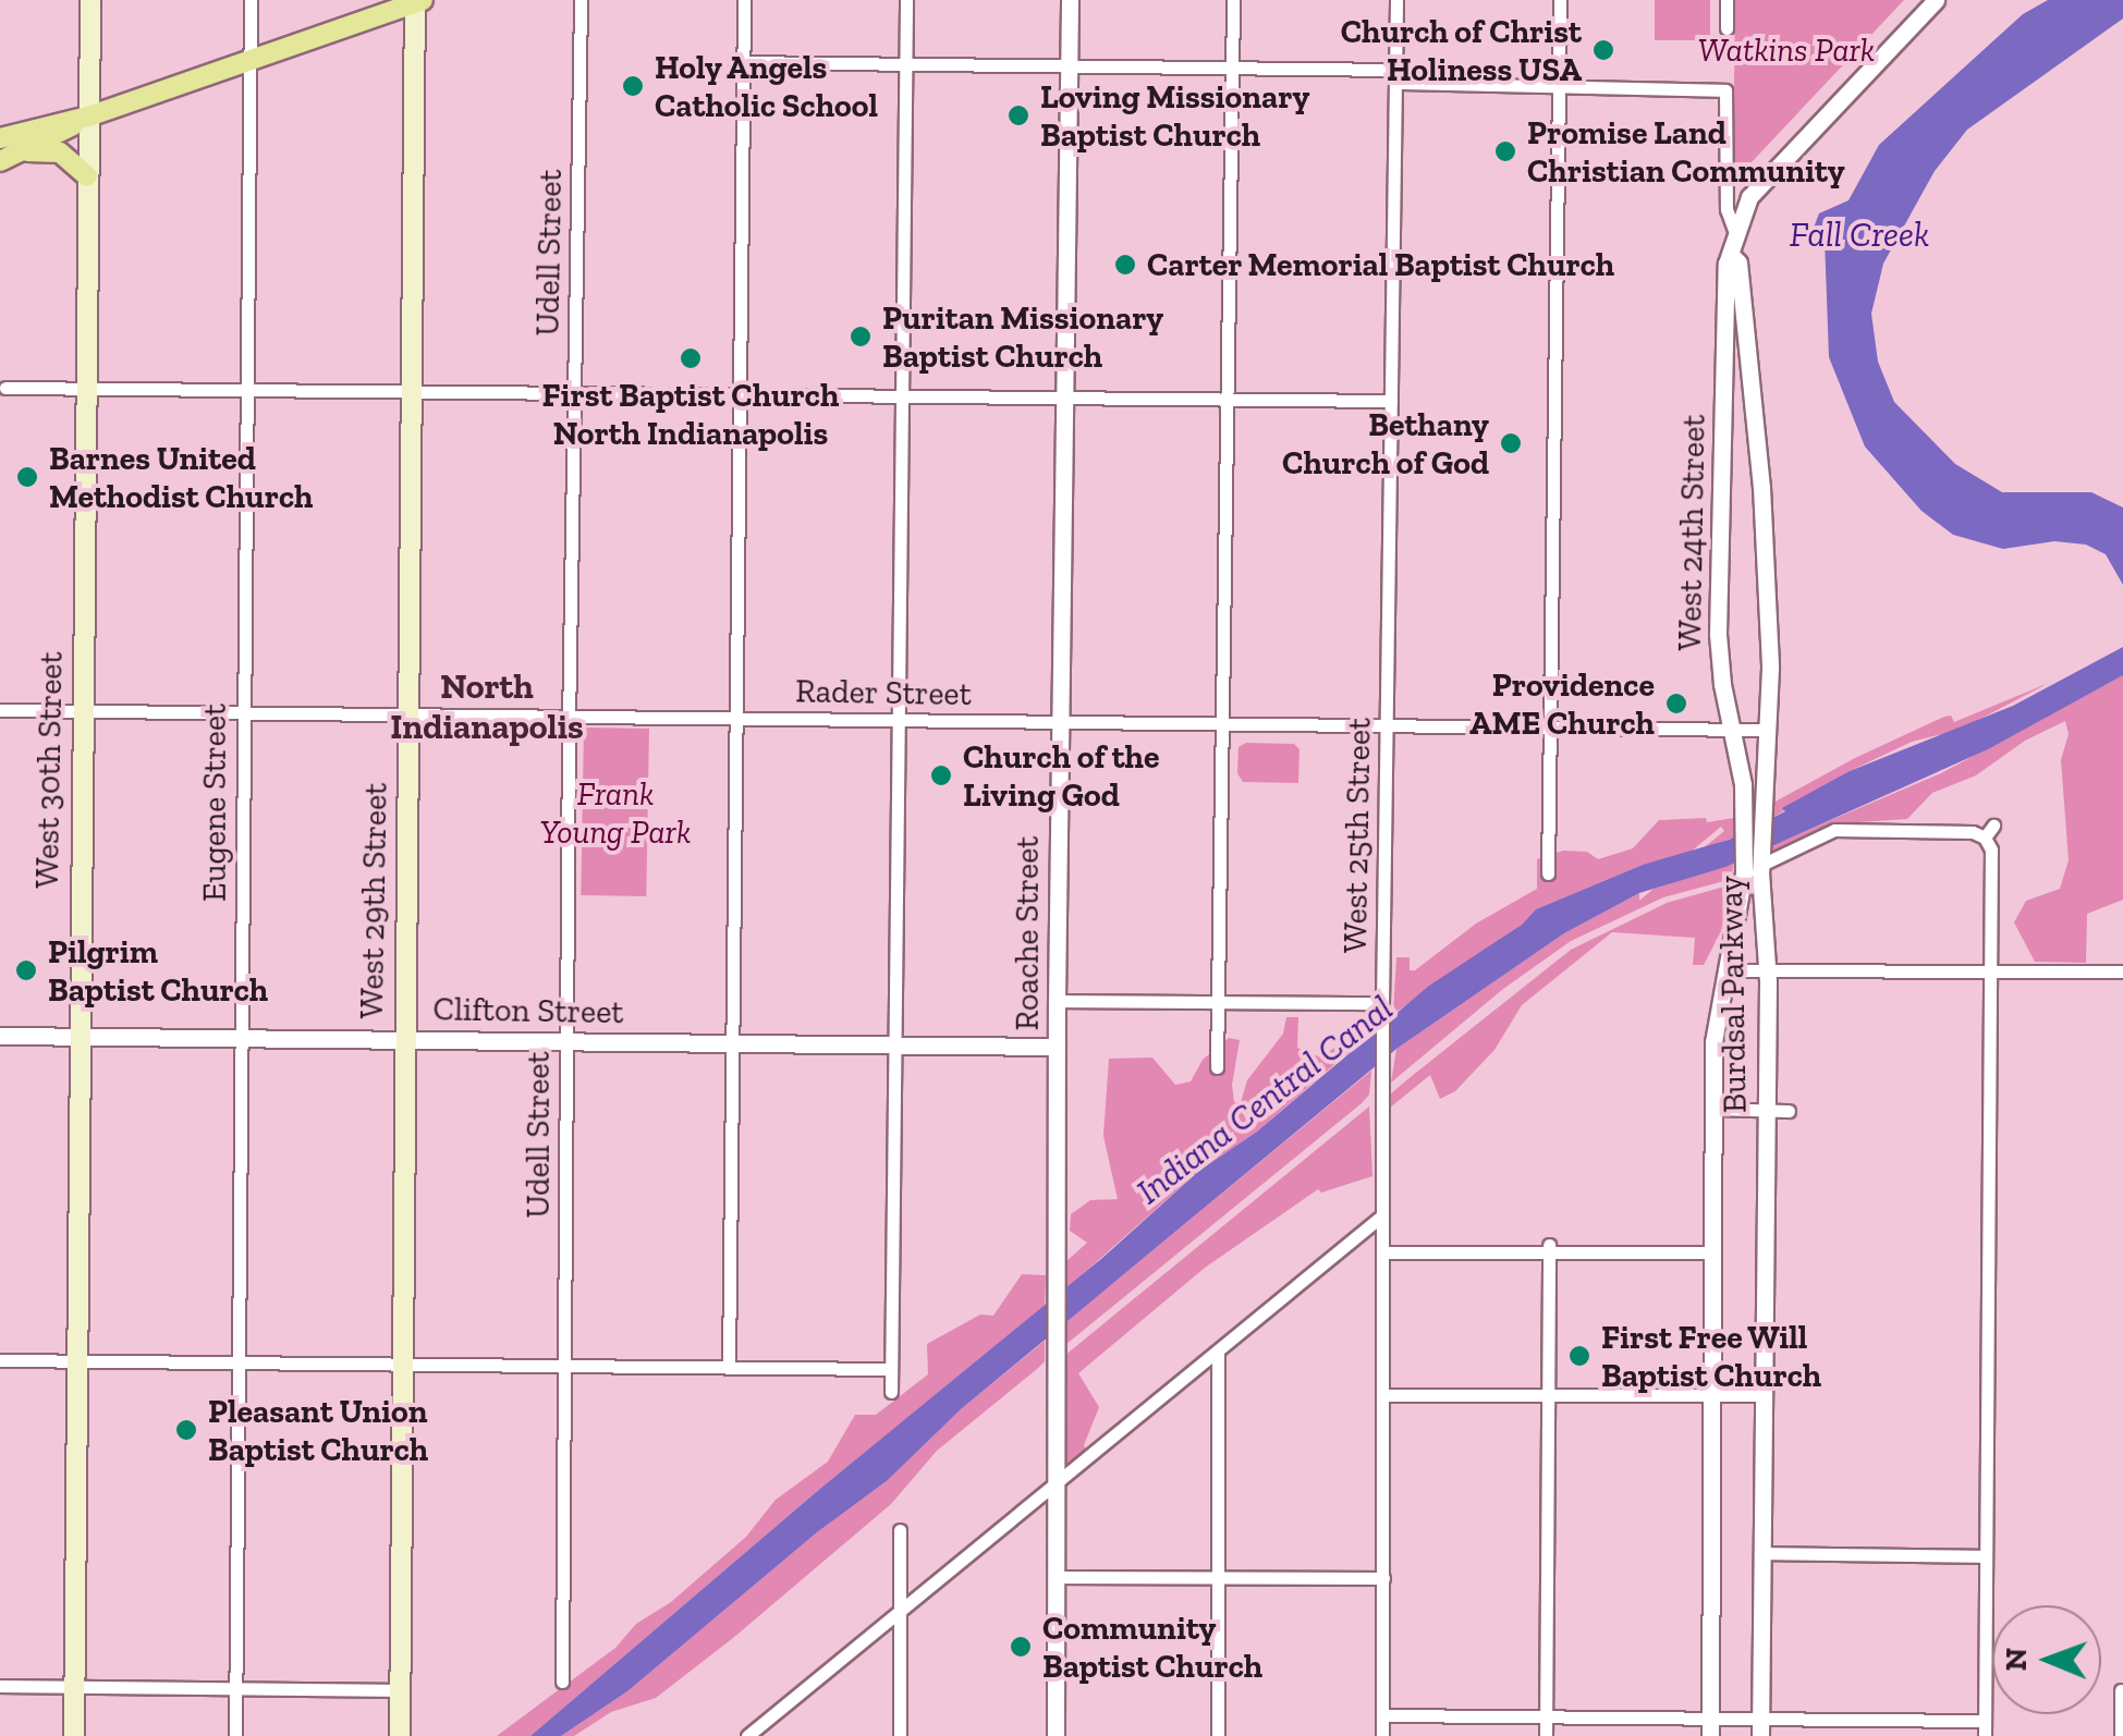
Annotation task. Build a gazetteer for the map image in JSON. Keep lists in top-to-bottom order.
{
  "streets": {
    "main road": ["West 30th Street", "West 29th Street"],
    "street": [
      "Udell Street",
      "West 24th Street",
      "Rader Street",
      "Eugene Street",
      "West 25th Street",
      "Roache Street",
      "Burdsal Parkway",
      "Clifton Street"
    ]
  },
  "crossings": [
    ["Udell Street", "Rader Street"],
    ["Udell Street", "Clifton Street"],
    ["West 24th Street", "Rader Street"],
    ["West 24th Street", "Burdsal Parkway"],
    ["Rader Street", "West 30th Street"],
    ["Rader Street", "Eugene Street"],
    ["Rader Street", "West 25th Street"],
    ["Rader Street", "West 29th Street"],
    ["Rader Street", "Roache Street"],
    ["Rader Street", "Burdsal Parkway"],
    ["West 30th Street", "Clifton Street"],
    ["Eugene Street", "Clifton Street"],
    ["West 29th Street", "Clifton Street"],
    ["Roache Street", "Clifton Street"]
  ],
  "districts": ["North Indianapolis"],
  "water": ["Fall Creek", "Indiana Central Canal"],
  "parks": ["Watkins Park", "Frank Young Park"],
  "places": [
    "Church of Christ Holiness USA",
    "Holy Angels Catholic School",
    "Loving Missionary Baptist Church",
    "Promise Land Christian Community",
    "Carter Memorial Baptist Church",
    "Puritan Missionary Baptist Church",
    "First Baptist Church North Indianapolis",
    "Bethany Church of God",
    "Barnes United Methodist Church",
    "Providence AME Church",
    "Church of the Living God",
    "Pilgrim Baptist Church",
    "First Free Will Baptist Church",
    "Pleasant Union Baptist Church",
    "Community Baptist Church"
  ],
  "north": "left"
}
